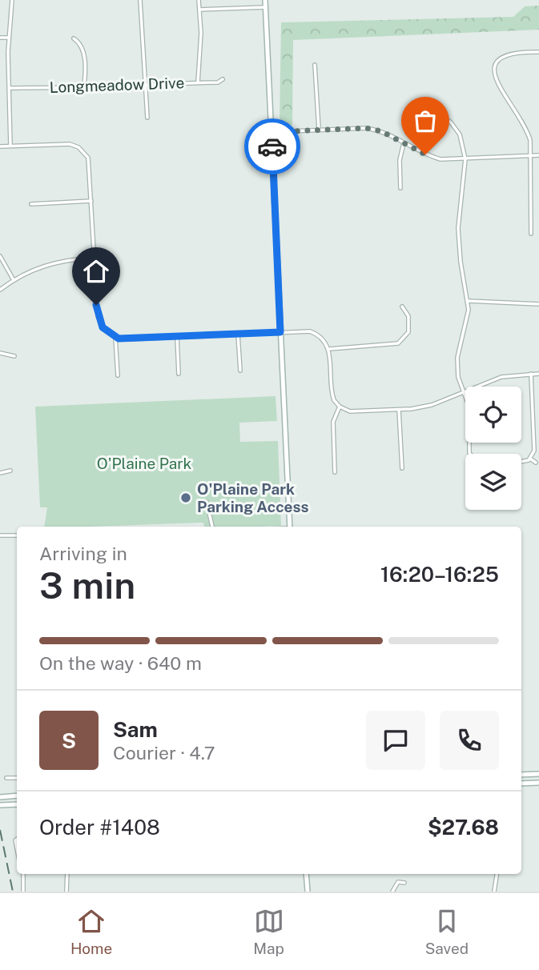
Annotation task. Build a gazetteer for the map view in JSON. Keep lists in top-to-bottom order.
{
  "streets": {
    "street": ["Longmeadow Drive"]
  },
  "parks": ["O'Plaine Park"],
  "places": ["O'Plaine Park Parking Access"],
  "page": {
    "heading": ["3 min", "Arriving in", "16:20–16:25"],
    "panel": [
      "Sam",
      "Courier · 4.7",
      "Order #1408",
      "$27.68"
    ],
    "bar": "On the way · 640 m",
    "round": "S",
    "tabs": ["Home", "Map", "Saved"]
  }
}
